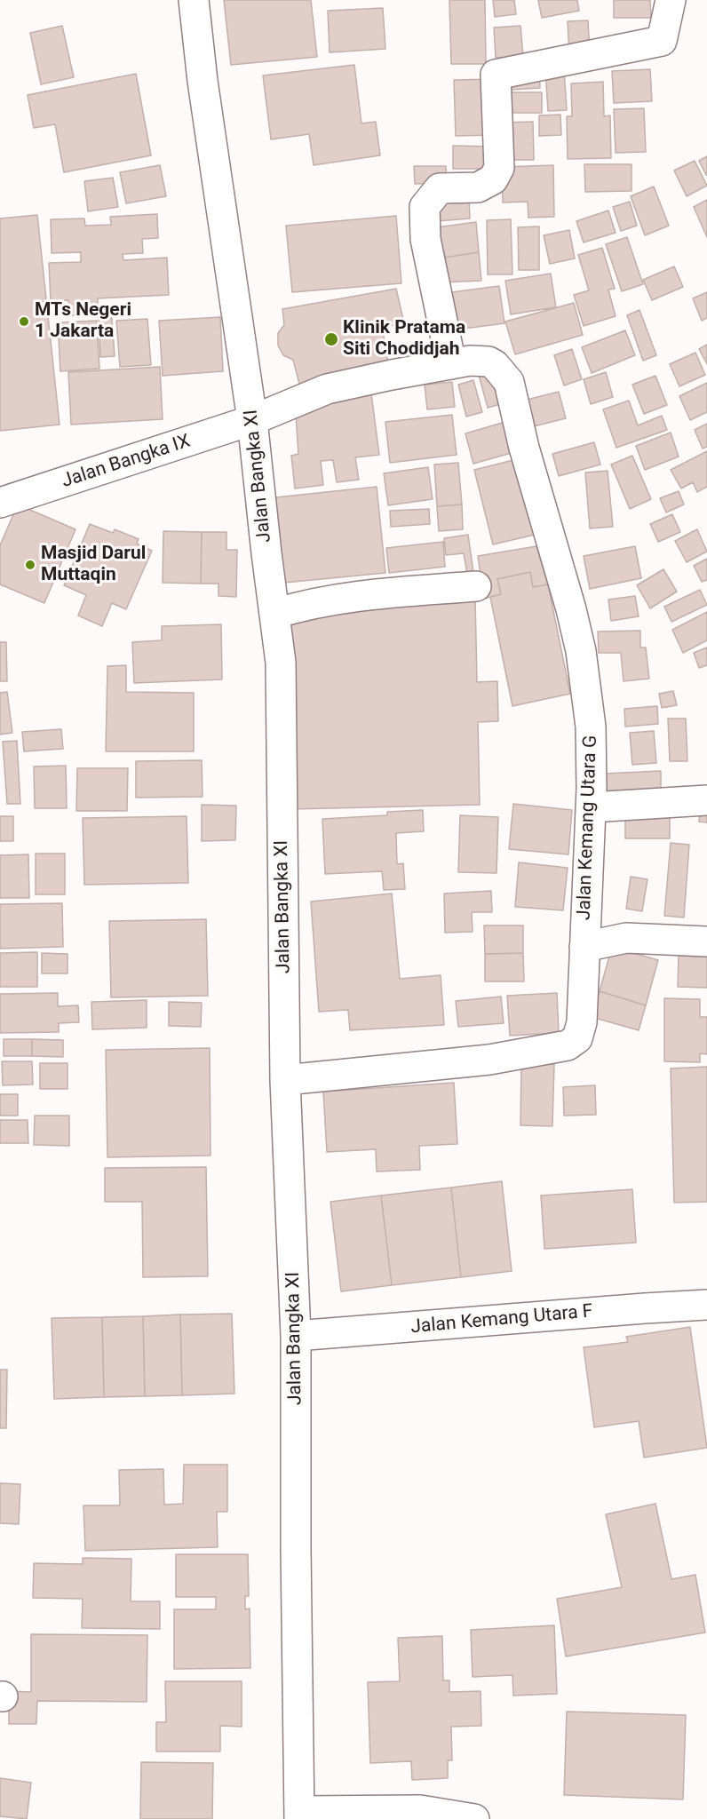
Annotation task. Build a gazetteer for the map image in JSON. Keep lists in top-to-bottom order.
{
  "streets": {
    "street": [
      "Jalan Bangka IX",
      "Jalan Bangka XI",
      "Jalan Kemang Utara G",
      "Jalan Kemang Utara F"
    ]
  },
  "crossings": [
    ["Jalan Bangka IX", "Jalan Bangka XI"],
    ["Jalan Bangka IX", "Jalan Kemang Utara G"],
    ["Jalan Bangka XI", "Jalan Kemang Utara G"],
    ["Jalan Bangka XI", "Jalan Kemang Utara F"]
  ],
  "places": ["MTs Negeri 1 Jakarta", "Klinik Pratama Siti Chodidjah", "Masjid Darul Muttaqin"]
}
